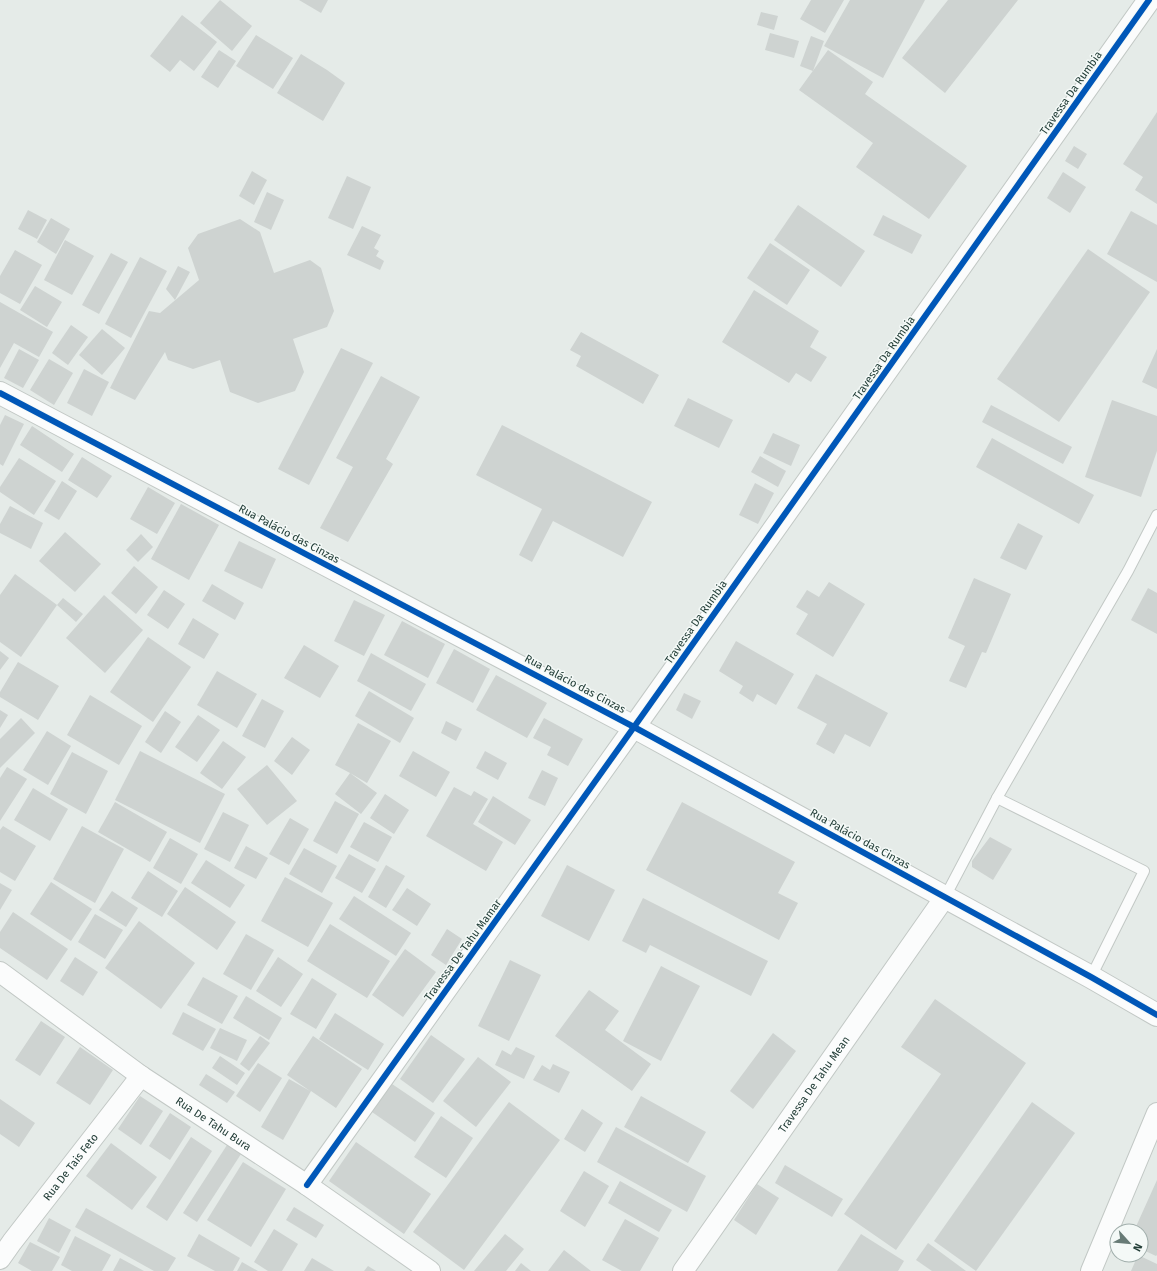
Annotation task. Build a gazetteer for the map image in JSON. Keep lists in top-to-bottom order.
{
  "streets": {
    "street": [
      "Travessa Da Rumbia",
      "Rua Palácio das Cinzas",
      "Travessa De Tahu Mamar",
      "Travessa De Tahu Mean",
      "Rua De Tahu Bura",
      "Rua De Tais Feto"
    ]
  },
  "crossings": [
    ["Travessa Da Rumbia", "Rua Palácio das Cinzas"],
    ["Travessa Da Rumbia", "Travessa De Tahu Mamar"],
    ["Rua Palácio das Cinzas", "Travessa De Tahu Mamar"],
    ["Rua Palácio das Cinzas", "Travessa De Tahu Mean"],
    ["Travessa De Tahu Mamar", "Rua De Tahu Bura"],
    ["Rua De Tahu Bura", "Rua De Tais Feto"]
  ],
  "north": "bottom right"
}
